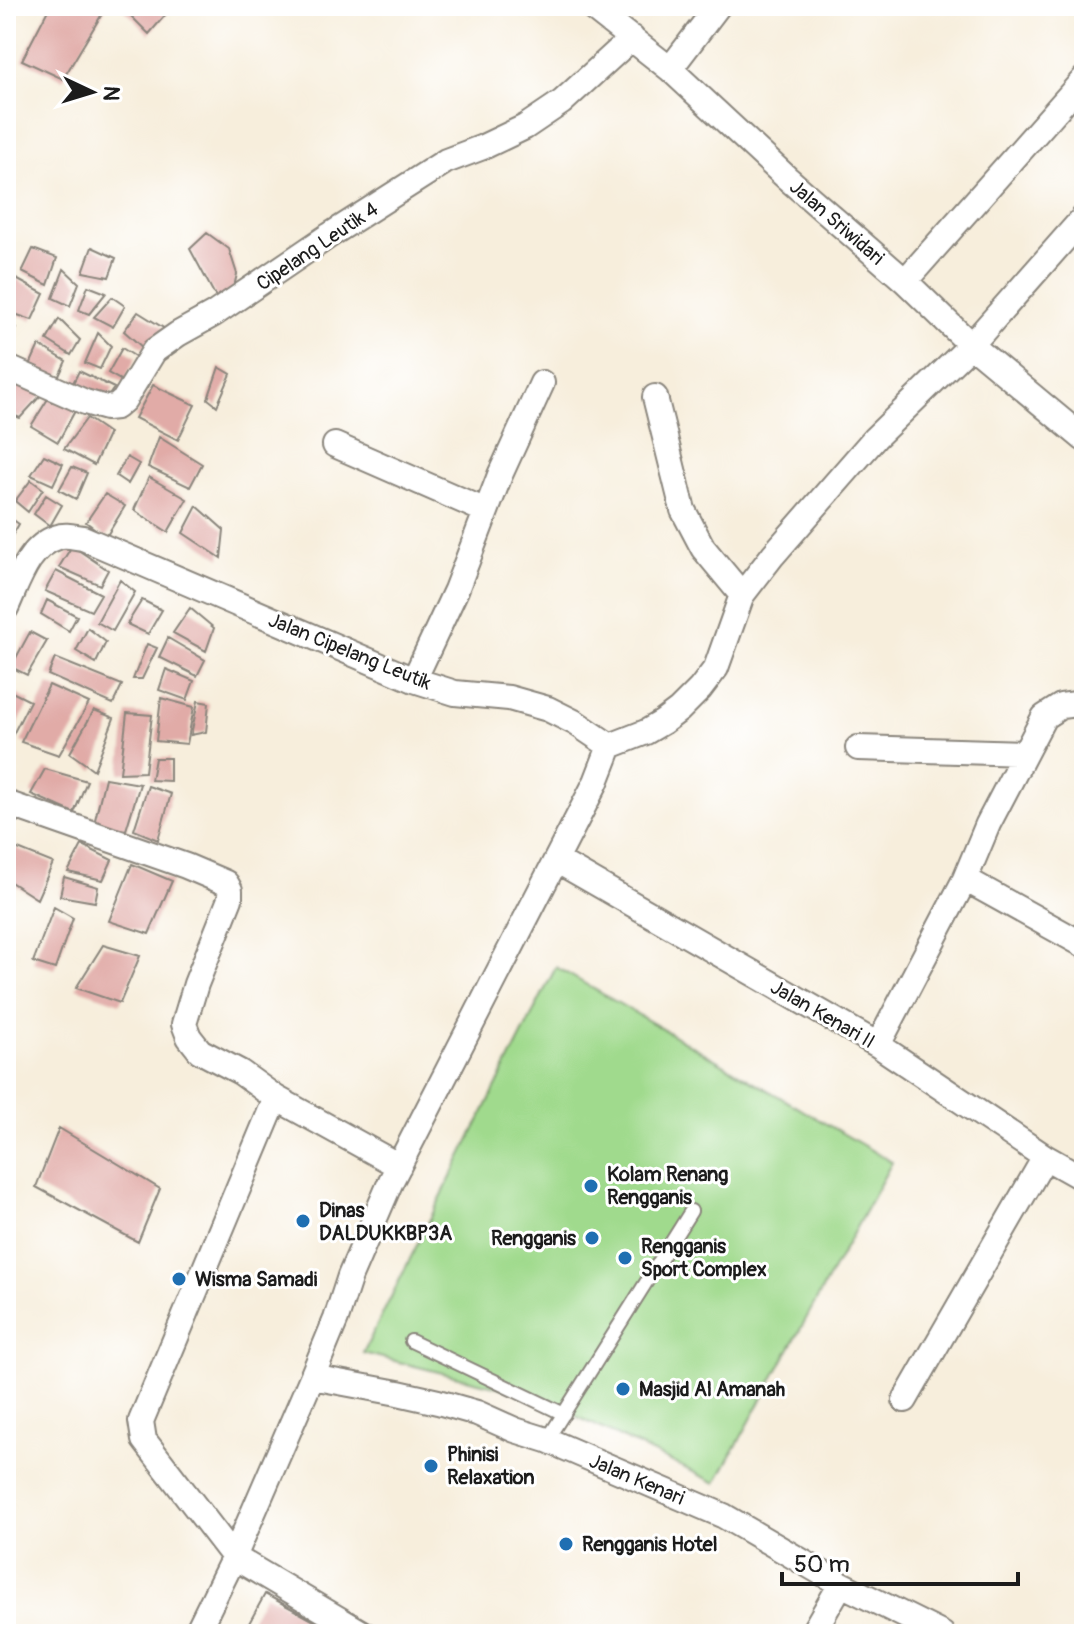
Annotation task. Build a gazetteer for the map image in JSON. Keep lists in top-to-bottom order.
{
  "streets": {
    "street": [
      "Jalan Sriwidari",
      "Cipelang Leutik 4",
      "Jalan Cipelang Leutik",
      "Jalan Kenari II",
      "Jalan Kenari"
    ]
  },
  "crossings": [
    ["Jalan Sriwidari", "Cipelang Leutik 4"]
  ],
  "places": [
    "Kolam Renang Rengganis",
    "Dinas DALDUKKBP3A",
    "Rengganis",
    "Rengganis Sport Complex",
    "Wisma Samadi",
    "Masjid Al Amanah",
    "Phinisi Relaxation",
    "Rengganis Hotel"
  ],
  "scale_bar": "50 m",
  "north": "right"
}
